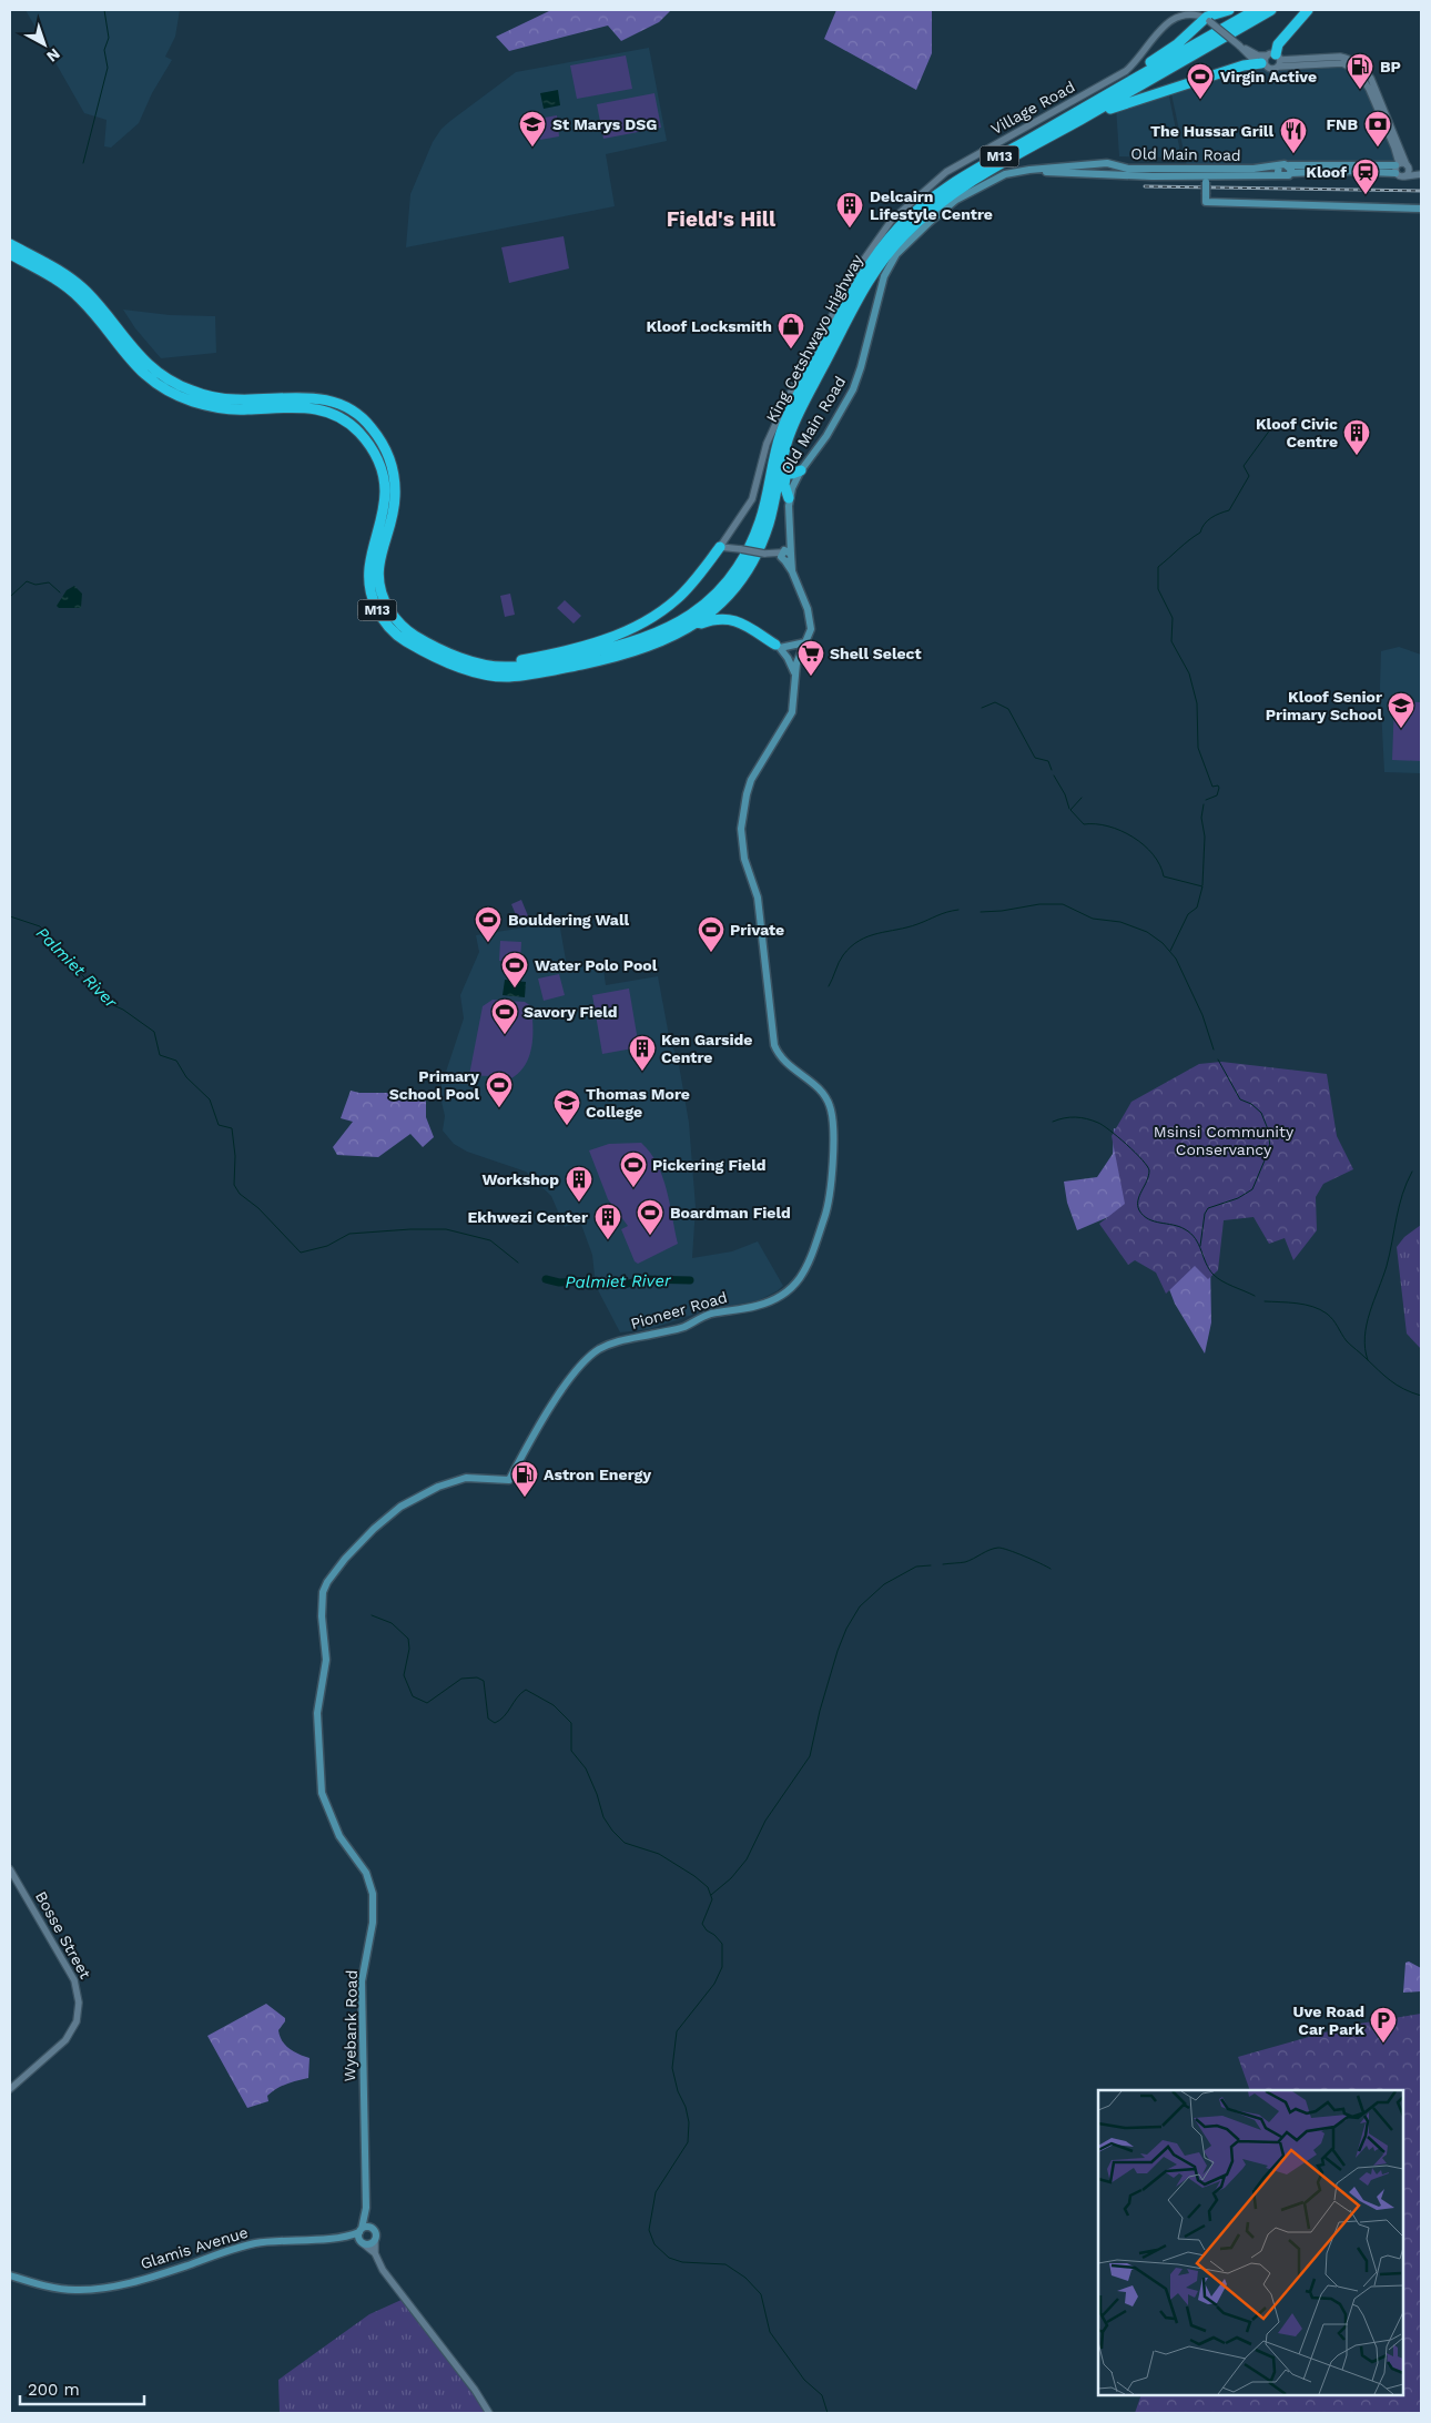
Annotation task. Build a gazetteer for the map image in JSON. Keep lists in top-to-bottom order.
{
  "streets": {
    "highway": ["M13", "King Cetshwayo Highway"],
    "main road": [
      "Old Main Road",
      "Pioneer Road",
      "Wyebank Road",
      "Glamis Avenue"
    ],
    "street": ["Village Road", "Bosse Street"]
  },
  "crossings": [
    ["Old Main Road", "Pioneer Road"],
    ["Pioneer Road", "Wyebank Road"],
    ["Wyebank Road", "Glamis Avenue"]
  ],
  "districts": ["Field's Hill"],
  "water": ["Palmiet River"],
  "parks": ["Msinsi Community Conservancy"],
  "places": {
    "fuel station": ["BP", "Astron Energy"],
    "sports": [
      "Virgin Active",
      "Bouldering Wall",
      "Private",
      "Water Polo Pool",
      "Savory Field",
      "Primary School Pool",
      "Pickering Field",
      "Boardman Field"
    ],
    "school or university": ["St Marys DSG", "Kloof Senior Primary School", "Thomas More College"],
    "bank": ["FNB"],
    "restaurant": ["The Hussar Grill"],
    "station": ["Kloof"],
    "building": [
      "Delcairn Lifestyle Centre",
      "Kloof Civic Centre",
      "Ken Garside Centre",
      "Workshop",
      "Ekhwezi Center"
    ],
    "shop": ["Kloof Locksmith"],
    "supermarket": ["Shell Select"],
    "parking": ["Uve Road Car Park"]
  },
  "scale_bar": "200 m",
  "north": "bottom right"
}
